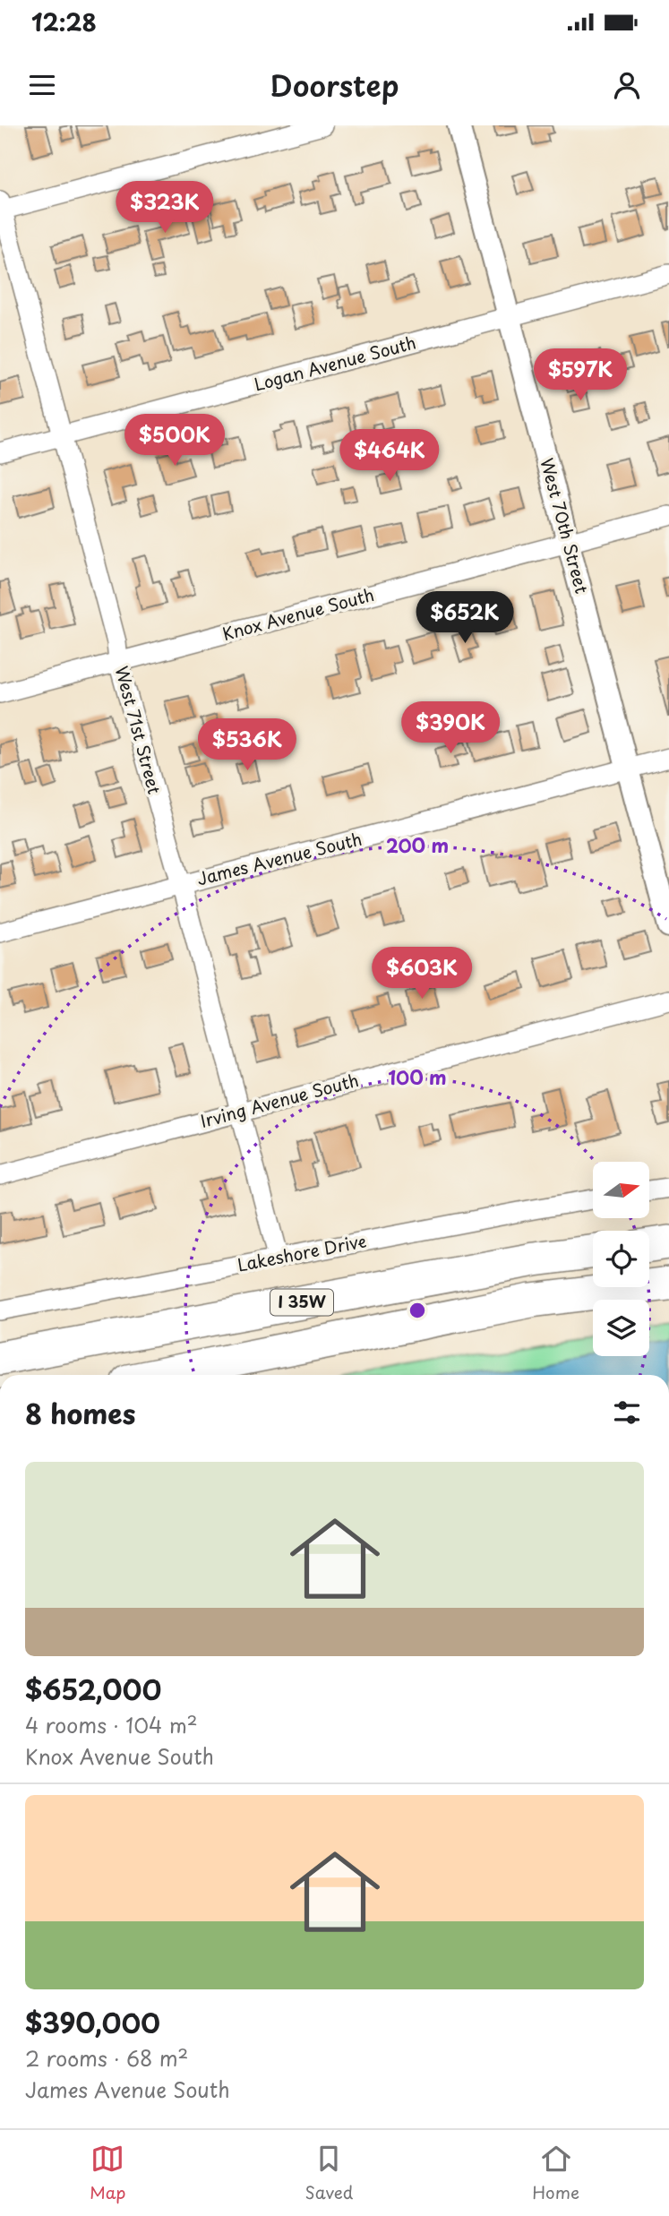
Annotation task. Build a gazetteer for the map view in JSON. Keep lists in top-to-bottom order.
{
  "streets": {
    "highway": ["I 35W"],
    "street": [
      "Logan Avenue South",
      "West 70th Street",
      "Knox Avenue South",
      "West 71st Street",
      "James Avenue South",
      "Irving Avenue South",
      "Lakeshore Drive"
    ]
  },
  "crossings": [
    ["Logan Avenue South", "West 70th Street"],
    ["Logan Avenue South", "West 71st Street"],
    ["West 70th Street", "Knox Avenue South"],
    ["West 70th Street", "James Avenue South"],
    ["Knox Avenue South", "West 71st Street"],
    ["West 71st Street", "James Avenue South"],
    ["West 71st Street", "Irving Avenue South"],
    ["West 71st Street", "Lakeshore Drive"]
  ],
  "north": "right",
  "page": {
    "status": "12:28",
    "header": "Doorstep",
    "price": [
      "$323K",
      "$597K",
      "$500K",
      "$464K",
      "$652K",
      "$390K",
      "$536K",
      "$603K"
    ],
    "heading": "8 homes",
    "list": [
      {
        "name": "$652,000",
        "note": "4 rooms · 104 m² · Knox Avenue South"
      },
      {
        "name": "$390,000",
        "note": "2 rooms · 68 m² · James Avenue South"
      }
    ],
    "tabs": ["Map", "Saved", "Home"]
  },
  "rings": ["200 m", "100 m"]
}
